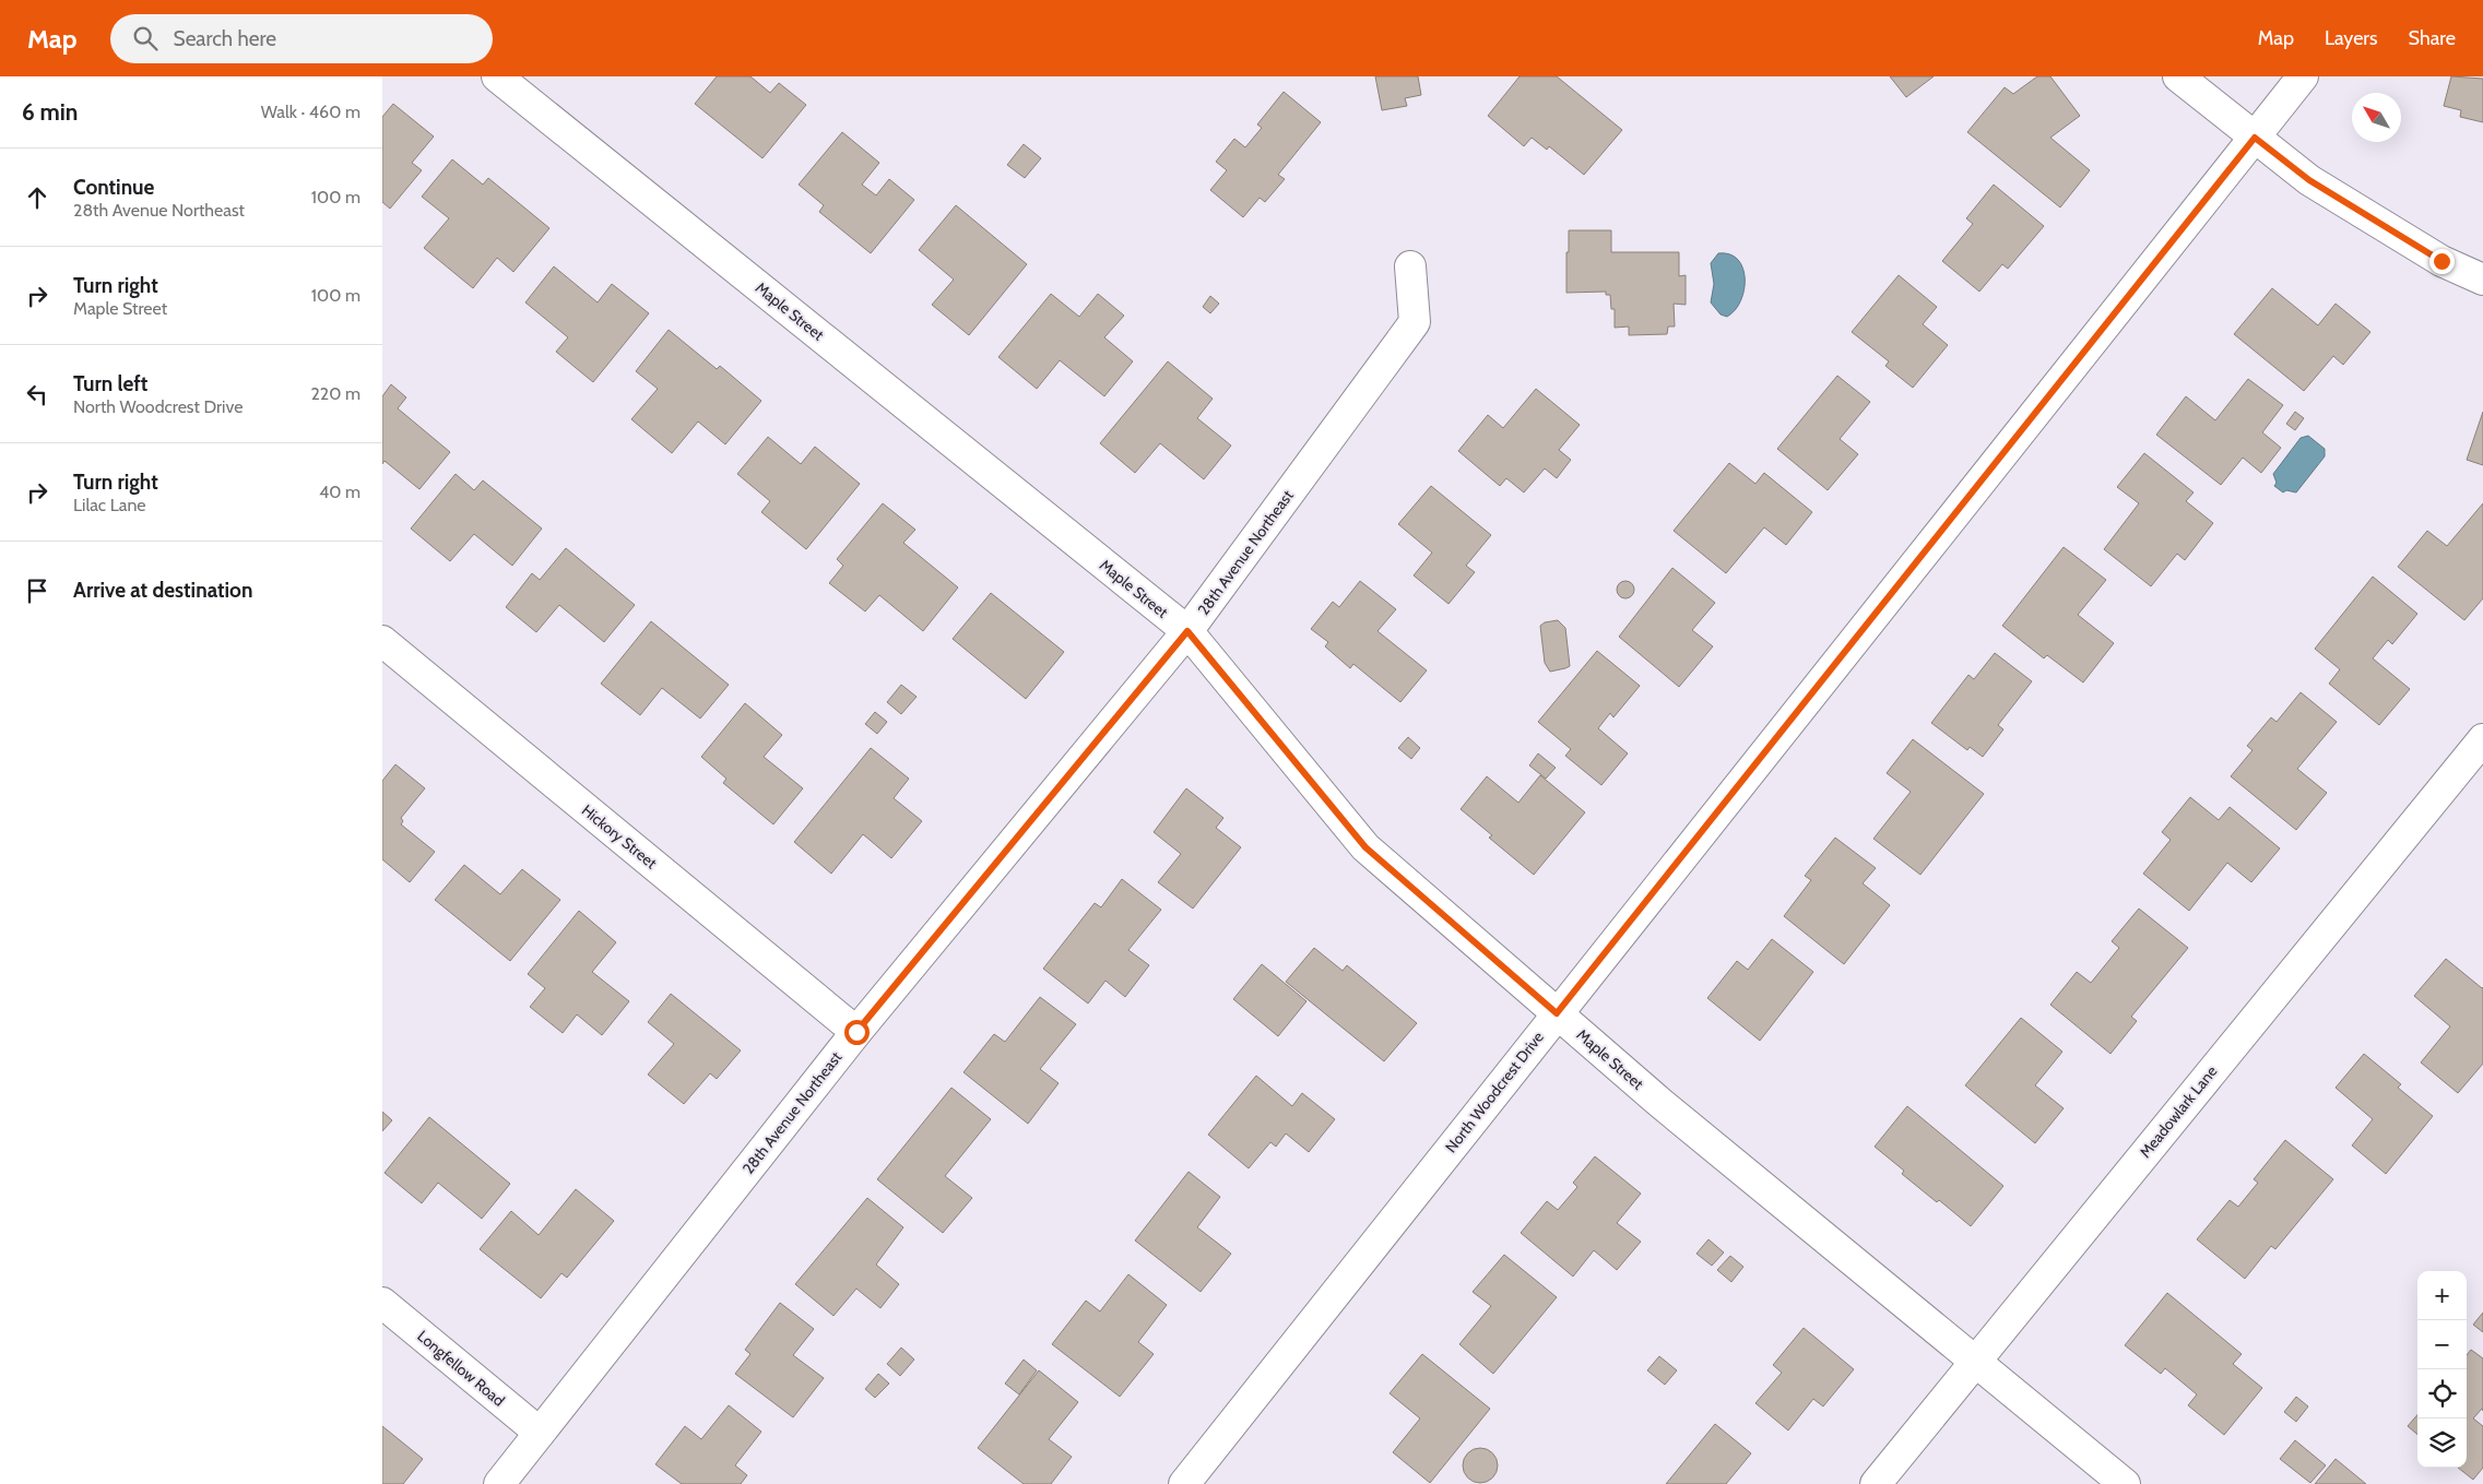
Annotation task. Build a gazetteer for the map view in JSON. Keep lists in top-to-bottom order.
{
  "streets": {
    "street": [
      "Maple Street",
      "28th Avenue Northeast",
      "Hickory Street",
      "North Woodcrest Drive",
      "Meadowlark Lane",
      "Longfellow Road"
    ]
  },
  "crossings": [
    ["Maple Street", "28th Avenue Northeast"],
    ["Maple Street", "North Woodcrest Drive"],
    ["Maple Street", "Meadowlark Lane"],
    ["28th Avenue Northeast", "Hickory Street"],
    ["28th Avenue Northeast", "Longfellow Road"]
  ],
  "north": "top left",
  "page": {
    "header": "Map",
    "search": "Search here",
    "nav": ["Map", "Layers", "Share"],
    "heading": ["6 min", "Walk · 460 m"],
    "list": [
      ["Continue", "28th Avenue Northeast", "100 m"],
      ["Turn right", "Maple Street", "100 m"],
      ["Turn left", "North Woodcrest Drive", "220 m"],
      ["Turn right", "Lilac Lane", "40 m"],
      "Arrive at destination"
    ],
    "map_buttons": ["+", "−"]
  }
}
